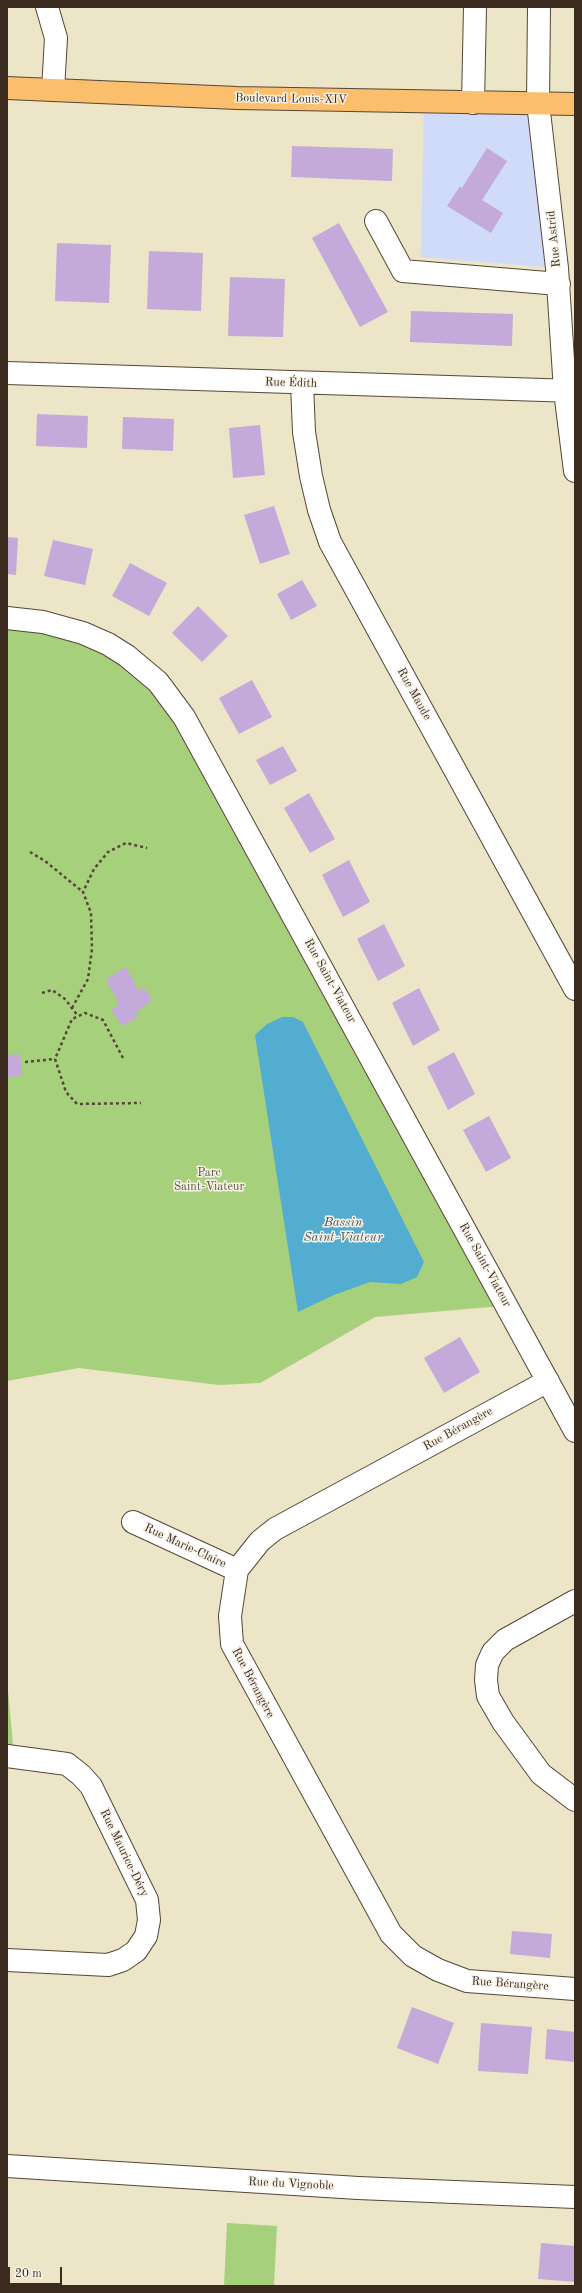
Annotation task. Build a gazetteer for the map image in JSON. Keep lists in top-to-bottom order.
{
  "streets": {
    "main road": ["Boulevard Louis-XIV"],
    "street": [
      "Rue Astrid",
      "Rue Édith",
      "Rue Maude",
      "Rue Saint-Viateur",
      "Rue Bérangère",
      "Rue Marie-Claire",
      "Rue Maurice-Déry",
      "Rue du Vignoble"
    ]
  },
  "crossings": [
    ["Boulevard Louis-XIV", "Rue Astrid"],
    ["Rue Astrid", "Rue Édith"],
    ["Rue Édith", "Rue Maude"],
    ["Rue Saint-Viateur", "Rue Bérangère"],
    ["Rue Bérangère", "Rue Marie-Claire"]
  ],
  "water": ["Bassin Saint-Viateur"],
  "parks": ["Parc Saint-Viateur"],
  "scale_bar": "20 m"
}
